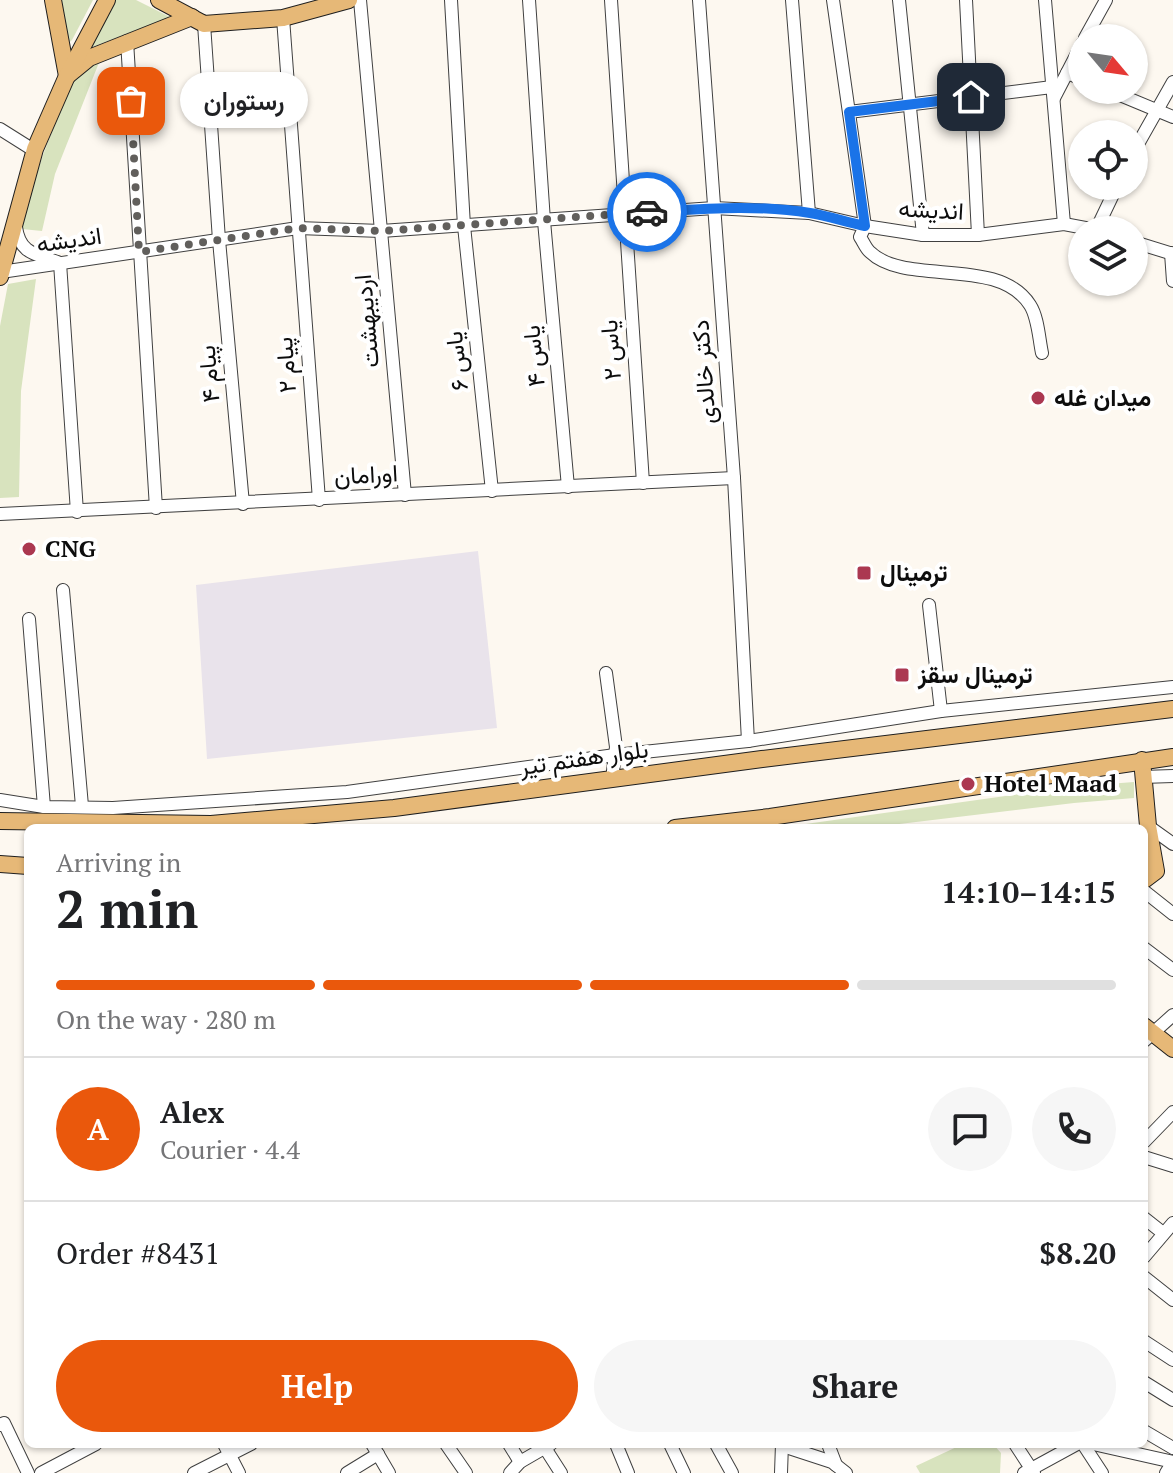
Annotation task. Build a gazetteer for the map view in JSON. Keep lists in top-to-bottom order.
{
  "streets": {
    "main road": ["بلوار هفتم تیر"],
    "street": [
      "اندیشه",
      "اردیبهشت",
      "یاس ۲",
      "یاس ۴",
      "یاس ۶",
      "پیام ۲",
      "دکتر خالدی",
      "پیام ۴",
      "اورامان"
    ]
  },
  "crossings": [
    ["اندیشه", "اردیبهشت"],
    ["اندیشه", "یاس ۲"],
    ["اندیشه", "یاس ۴"],
    ["اندیشه", "یاس ۶"],
    ["اندیشه", "پیام ۲"],
    ["اندیشه", "دکتر خالدی"],
    ["اندیشه", "پیام ۴"],
    ["اردیبهشت", "اورامان"],
    ["یاس ۲", "اورامان"],
    ["یاس ۴", "اورامان"],
    ["یاس ۶", "اورامان"],
    ["پیام ۲", "اورامان"],
    ["دکتر خالدی", "اورامان"],
    ["پیام ۴", "اورامان"]
  ],
  "places": {
    "other": [
      "رستوران",
      "میدان غله",
      "CNG",
      "Hotel Maad"
    ],
    "transit": ["ترمینال", "ترمینال سقز"]
  },
  "north": "bottom right",
  "page": {
    "bubble": "رستوران",
    "heading": ["2 min", "Arriving in", "14:10–14:15"],
    "panel": [
      "Alex",
      "Courier · 4.4",
      "Order #8431",
      "$8.20"
    ],
    "bar": "On the way · 280 m",
    "round": "A",
    "buttons": ["Help", "Share"]
  }
}
